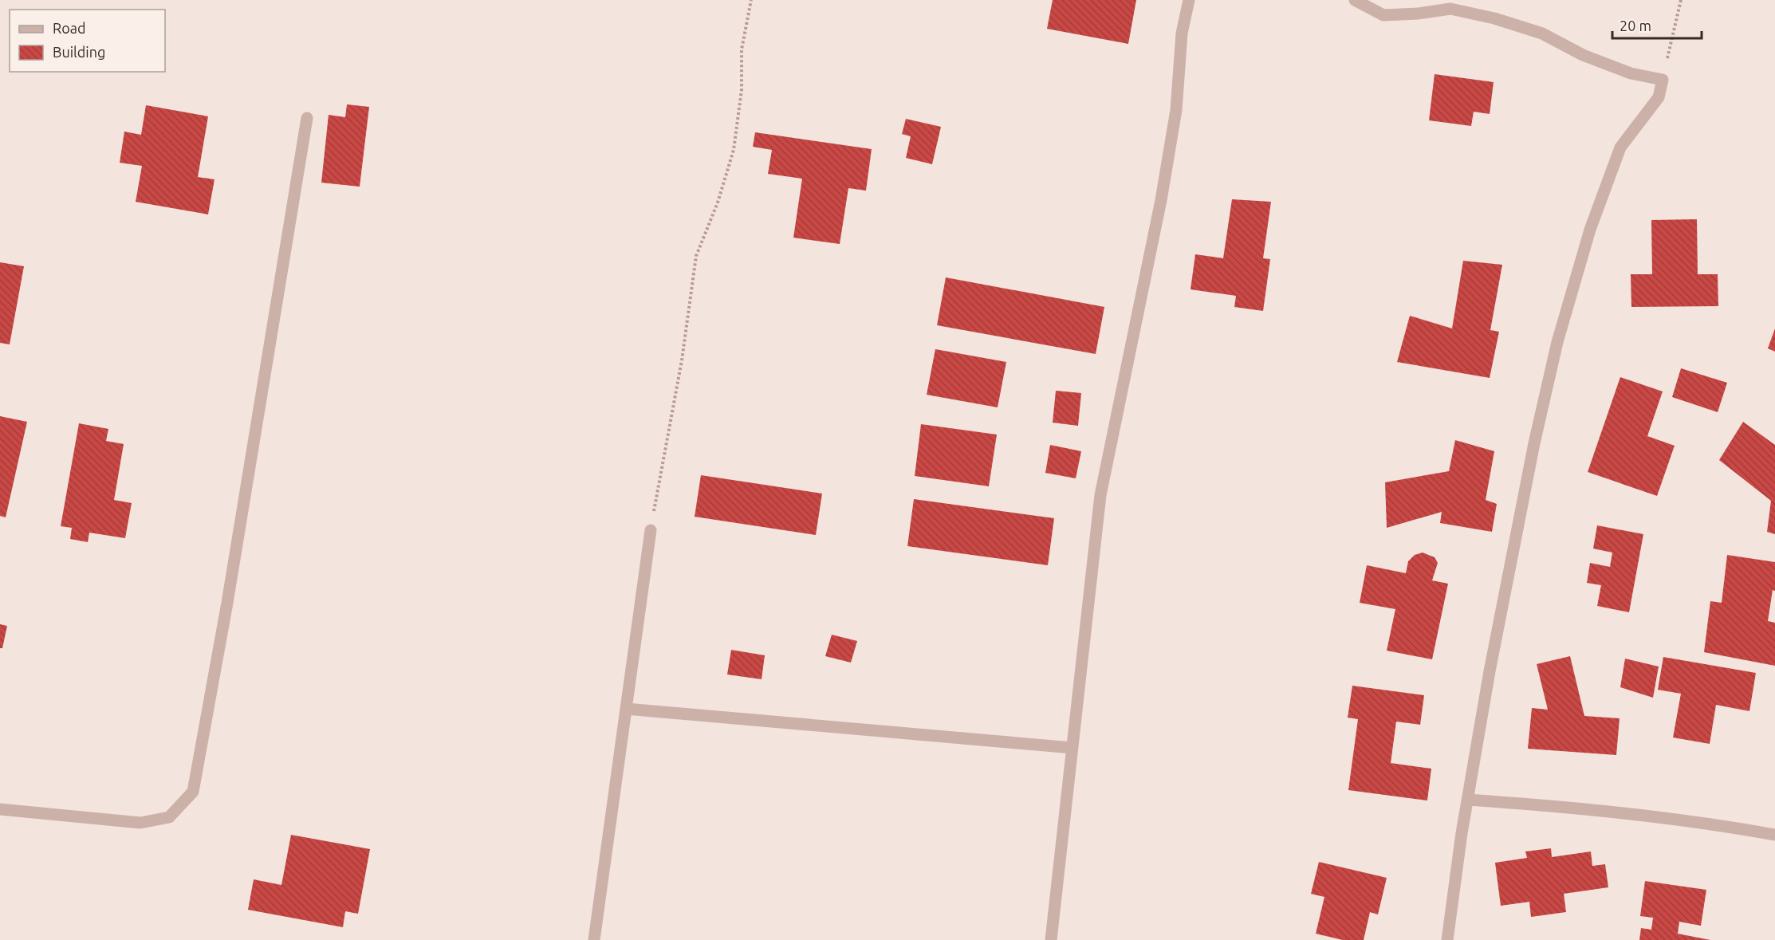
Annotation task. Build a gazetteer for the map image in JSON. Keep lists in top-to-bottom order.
{
  "legend": ["Road", "Building"],
  "scale_bar": "20 m"
}
